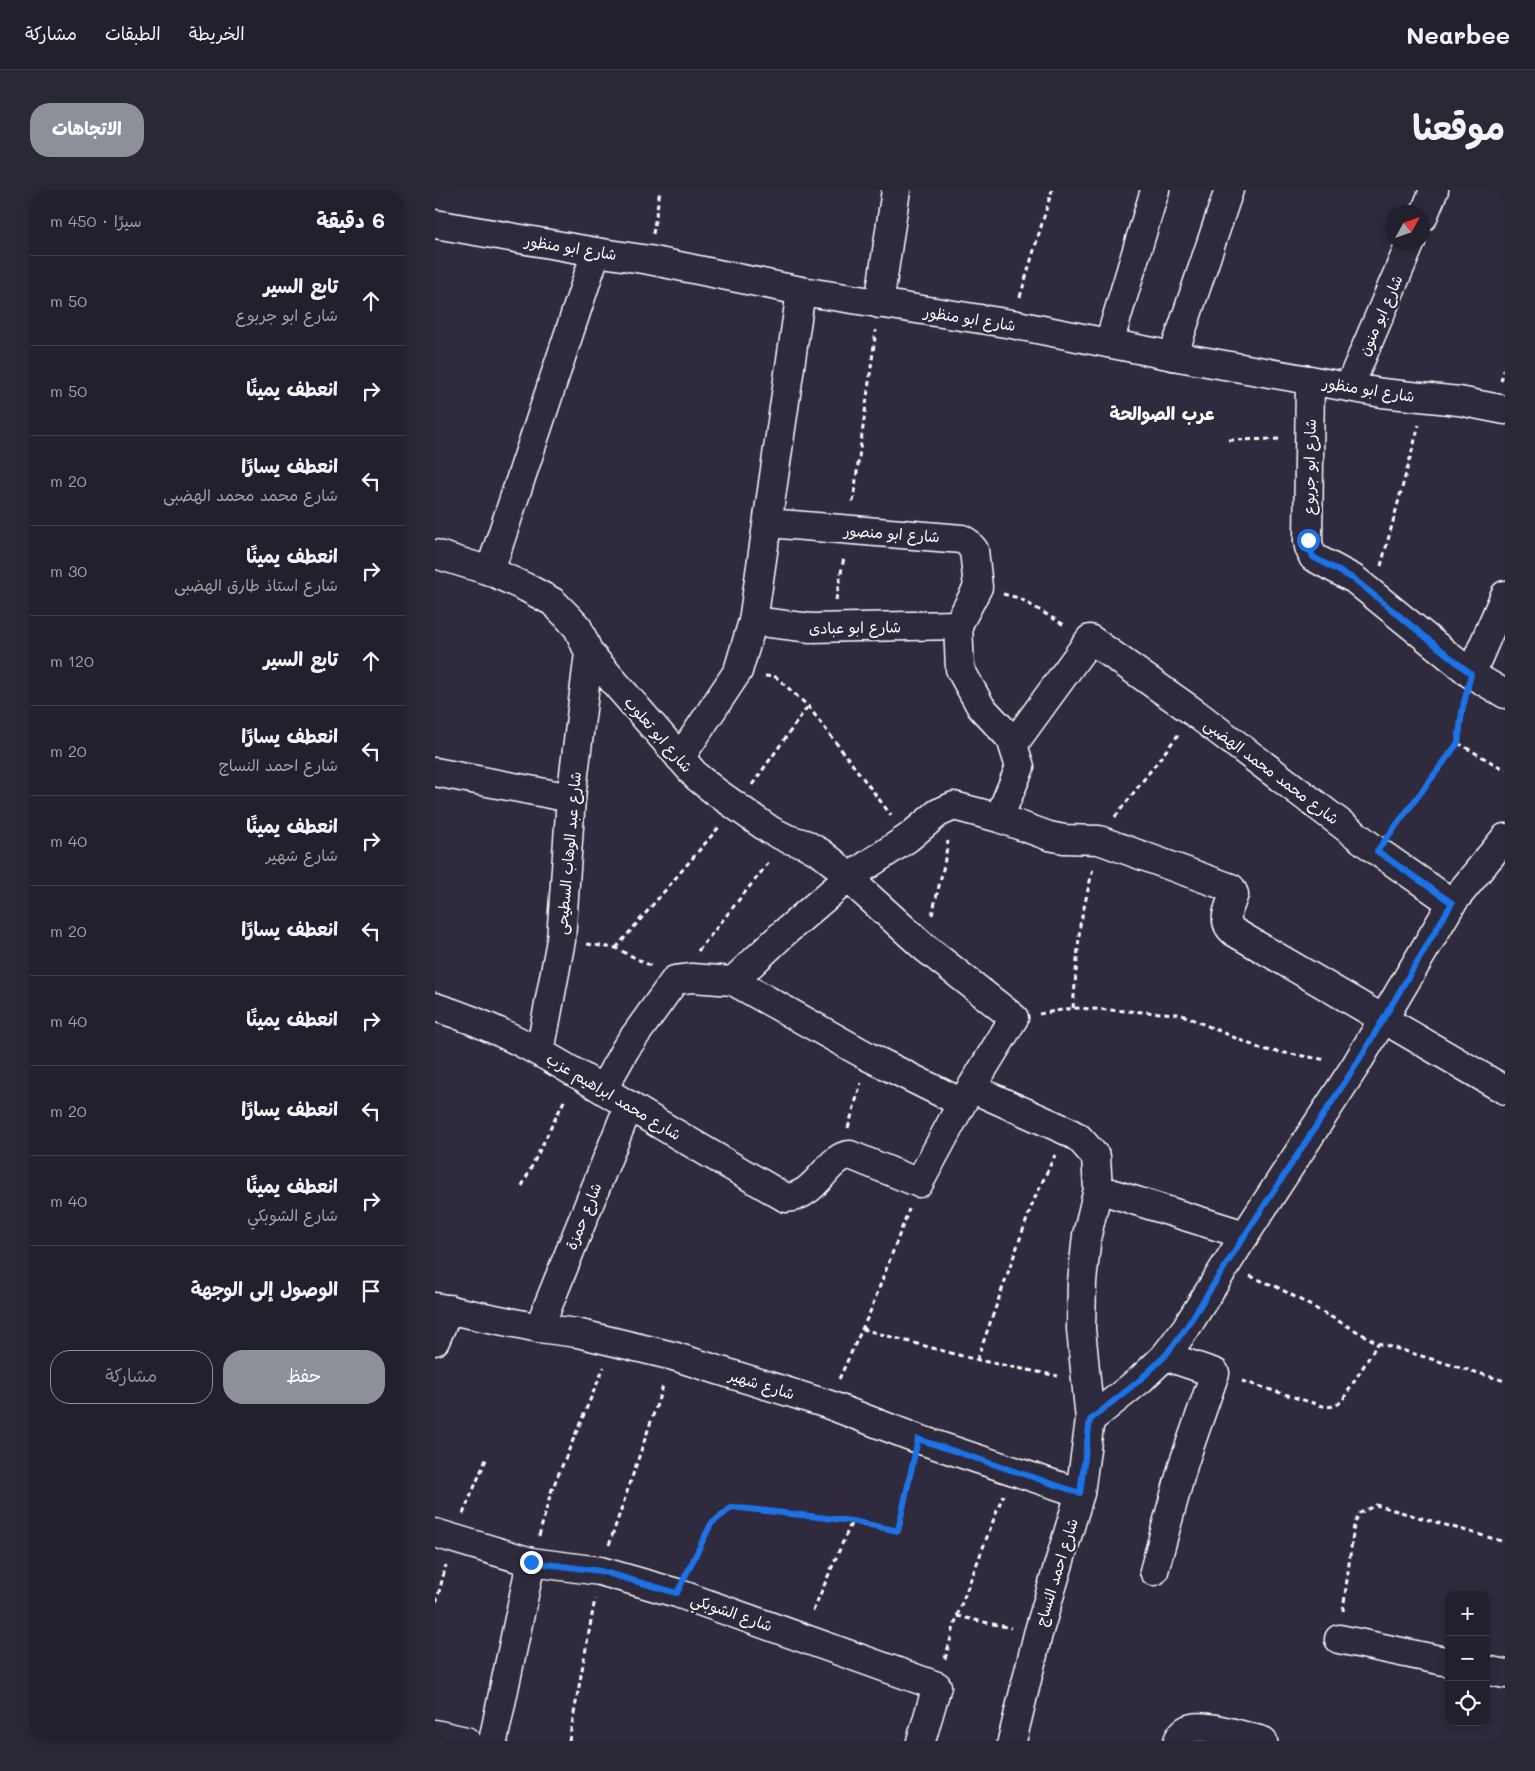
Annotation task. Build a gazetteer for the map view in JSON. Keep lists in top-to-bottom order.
{
  "streets": {
    "street": [
      "شارع ابو منظور",
      "شارع ابو منون",
      "شارع ابو جربوع",
      "شارع ابو منصور",
      "شارع ابو عبادى",
      "شارع ابو تعلوب",
      "شارع محمد محمد الهضبى",
      "شارع عبد الوهاب السطيحى",
      "شارع محمد ابراهيم عزب",
      "شارع حمزة",
      "شارع شهير",
      "شارع احمد النساج",
      "شارع الشوبكي"
    ]
  },
  "crossings": [
    ["شارع ابو منظور", "شارع ابو منون"],
    ["شارع ابو منظور", "شارع ابو جربوع"],
    ["شارع ابو تعلوب", "شارع عبد الوهاب السطيحى"],
    ["شارع عبد الوهاب السطيحى", "شارع محمد ابراهيم عزب"],
    ["شارع محمد ابراهيم عزب", "شارع حمزة"],
    ["شارع حمزة", "شارع شهير"],
    ["شارع شهير", "شارع احمد النساج"]
  ],
  "districts": ["عرب الصوالحة"],
  "north": "top right",
  "page": {
    "header": "Nearbee",
    "nav": ["الخريطة", "الطبقات", "مشاركة"],
    "title": "موقعنا",
    "buttons": [
      "الاتجاهات",
      ["حفظ", "مشاركة"]
    ],
    "heading": ["6 دقيقة", "سيرًا · 450 m"],
    "list": [
      ["تابع السير", "شارع ابو جربوع", "50 m"],
      ["انعطف يمينًا", "50 m"],
      ["انعطف يسارًا", "شارع محمد محمد الهضبى", "20 m"],
      ["انعطف يمينًا", "شارع استاذ طارق الهضبى", "30 m"],
      ["تابع السير", "120 m"],
      ["انعطف يسارًا", "شارع احمد النساج", "20 m"],
      ["انعطف يمينًا", "شارع شهير", "40 m"],
      ["انعطف يسارًا", "20 m"],
      ["انعطف يمينًا", "40 m"],
      ["انعطف يسارًا", "20 m"],
      ["انعطف يمينًا", "شارع الشوبكي", "40 m"],
      "الوصول إلى الوجهة"
    ],
    "map_buttons": ["+", "−"]
  }
}
